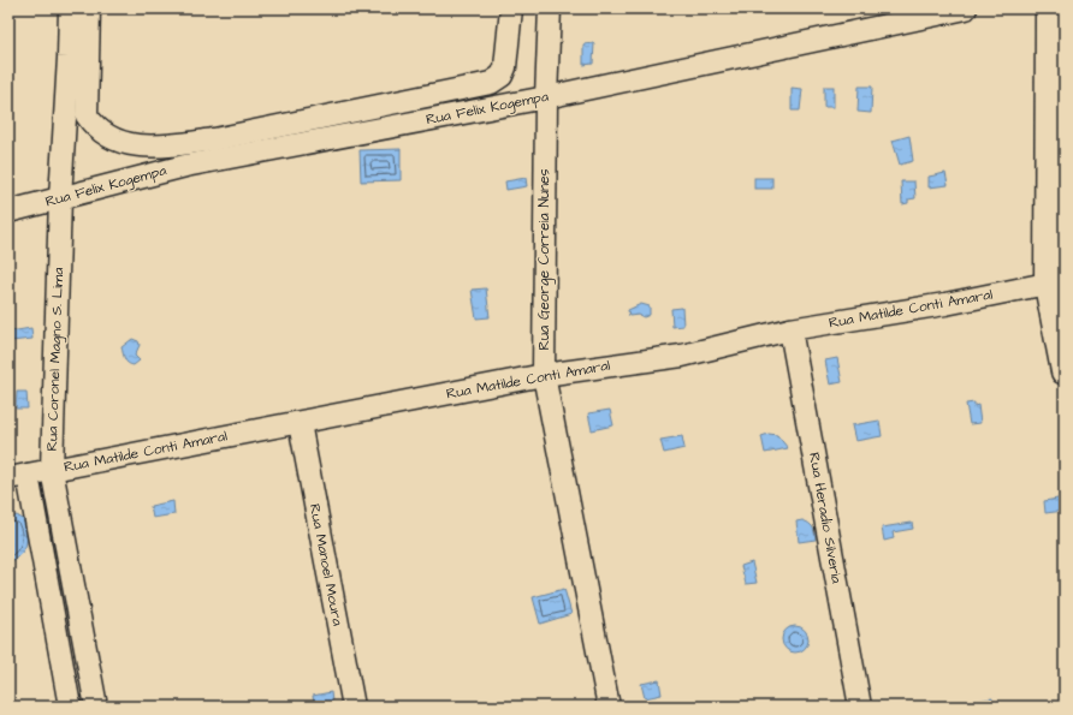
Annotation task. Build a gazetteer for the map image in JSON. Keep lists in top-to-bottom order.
{
  "streets": {
    "street": [
      "Rua Felix Kogempa",
      "Rua George Correia Nunes",
      "Rua Matilde Conti Amaral",
      "Rua Coronel Magno S. Lima",
      "Rua Heradio Silveria",
      "Rua Manoel Moura"
    ]
  },
  "crossings": [
    ["Rua Felix Kogempa", "Rua George Correia Nunes"],
    ["Rua Felix Kogempa", "Rua Coronel Magno S. Lima"],
    ["Rua George Correia Nunes", "Rua Matilde Conti Amaral"],
    ["Rua Matilde Conti Amaral", "Rua Coronel Magno S. Lima"],
    ["Rua Matilde Conti Amaral", "Rua Heradio Silveria"],
    ["Rua Matilde Conti Amaral", "Rua Manoel Moura"]
  ]
}
